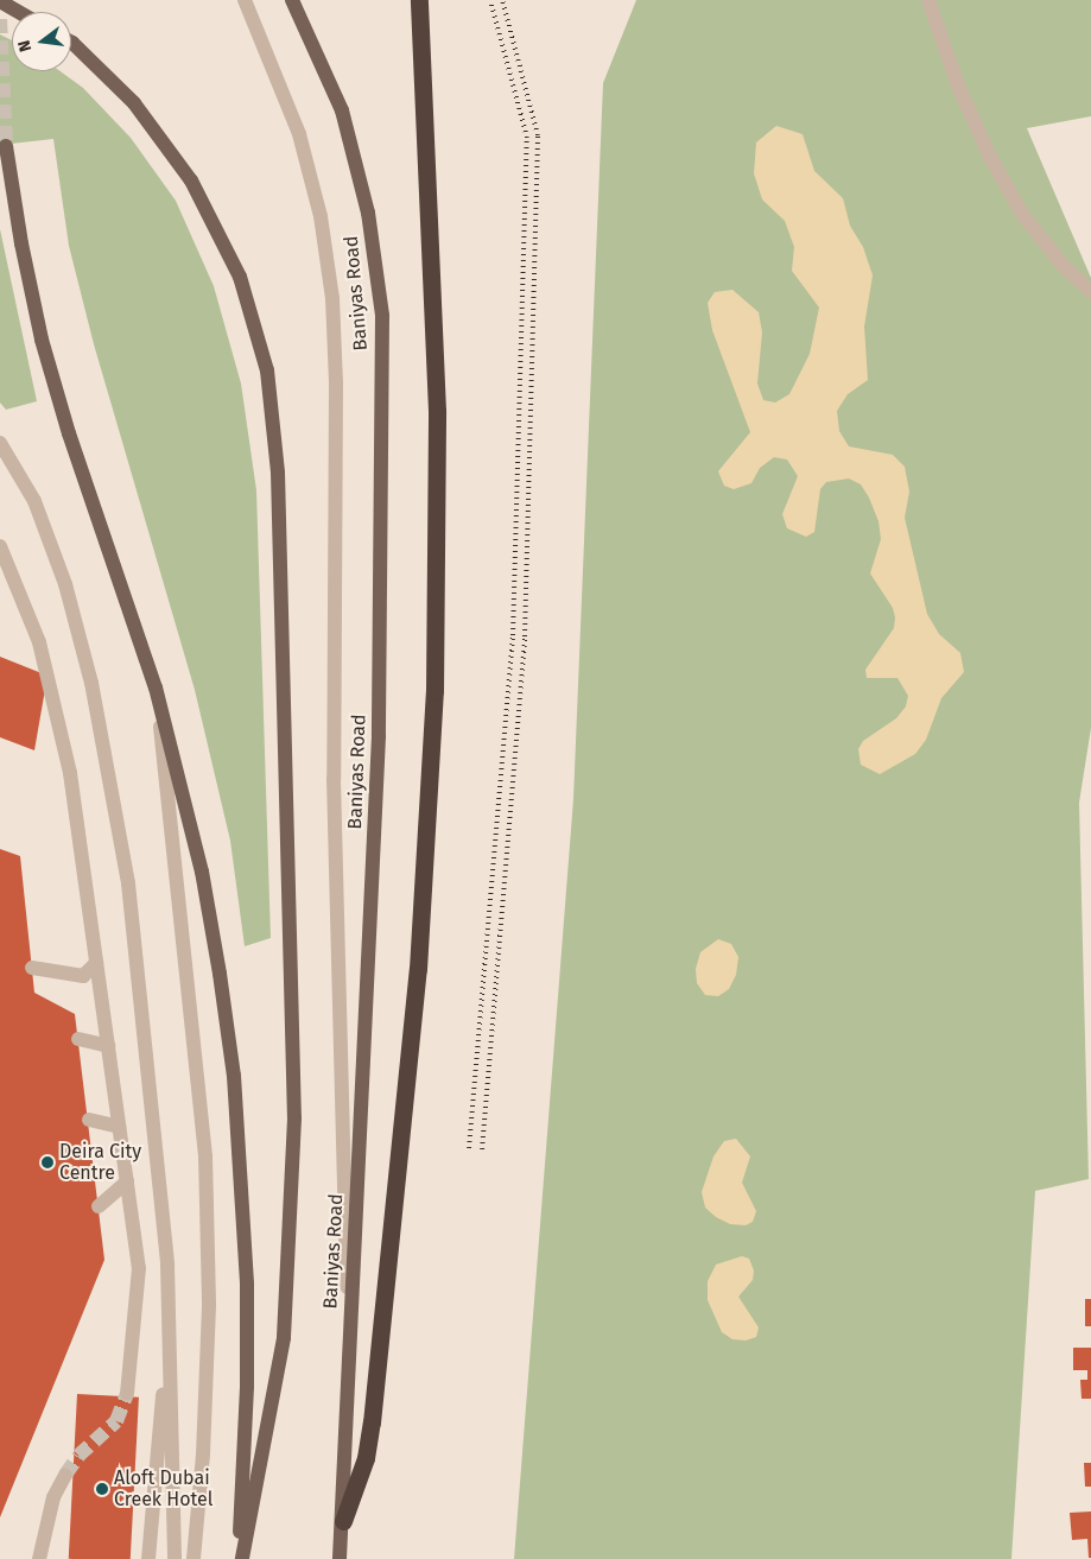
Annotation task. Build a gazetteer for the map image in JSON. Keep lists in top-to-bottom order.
{
  "streets": {
    "main road": ["Baniyas Road"]
  },
  "places": ["Deira City Centre", "Aloft Dubai Creek Hotel"],
  "north": "left"
}
